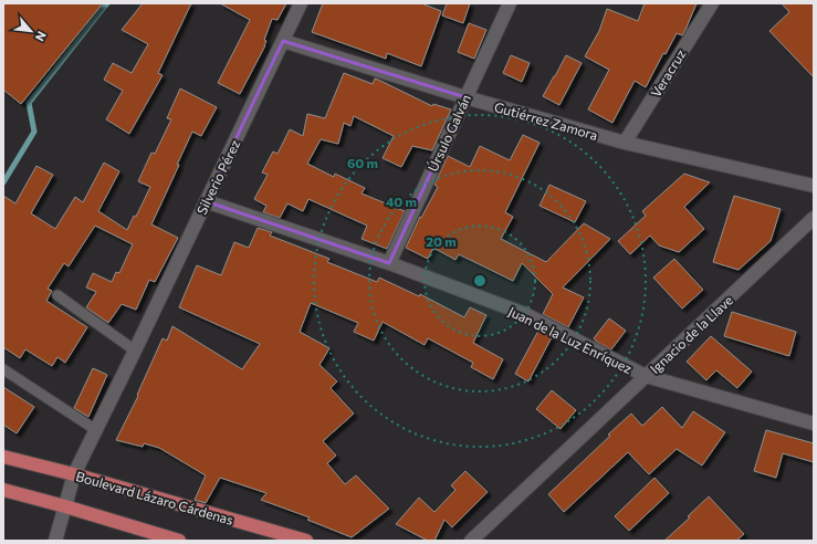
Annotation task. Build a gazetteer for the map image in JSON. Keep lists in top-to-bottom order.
{
  "streets": {
    "main road": ["Boulevard Lázaro Cárdenas"],
    "street": [
      "Veracruz",
      "Gutiérrez Zamora",
      "Úrsulo Galván",
      "Silverio Pérez",
      "Ignacio de la Llave",
      "Juan de la Luz Enríquez"
    ]
  },
  "crossings": [
    ["Veracruz", "Gutiérrez Zamora"],
    ["Gutiérrez Zamora", "Úrsulo Galván"],
    ["Gutiérrez Zamora", "Silverio Pérez"],
    ["Úrsulo Galván", "Juan de la Luz Enríquez"],
    ["Silverio Pérez", "Juan de la Luz Enríquez"],
    ["Silverio Pérez", "Boulevard Lázaro Cárdenas"],
    ["Ignacio de la Llave", "Juan de la Luz Enríquez"]
  ],
  "north": "bottom right",
  "rings": ["60 m", "40 m", "20 m"]
}
